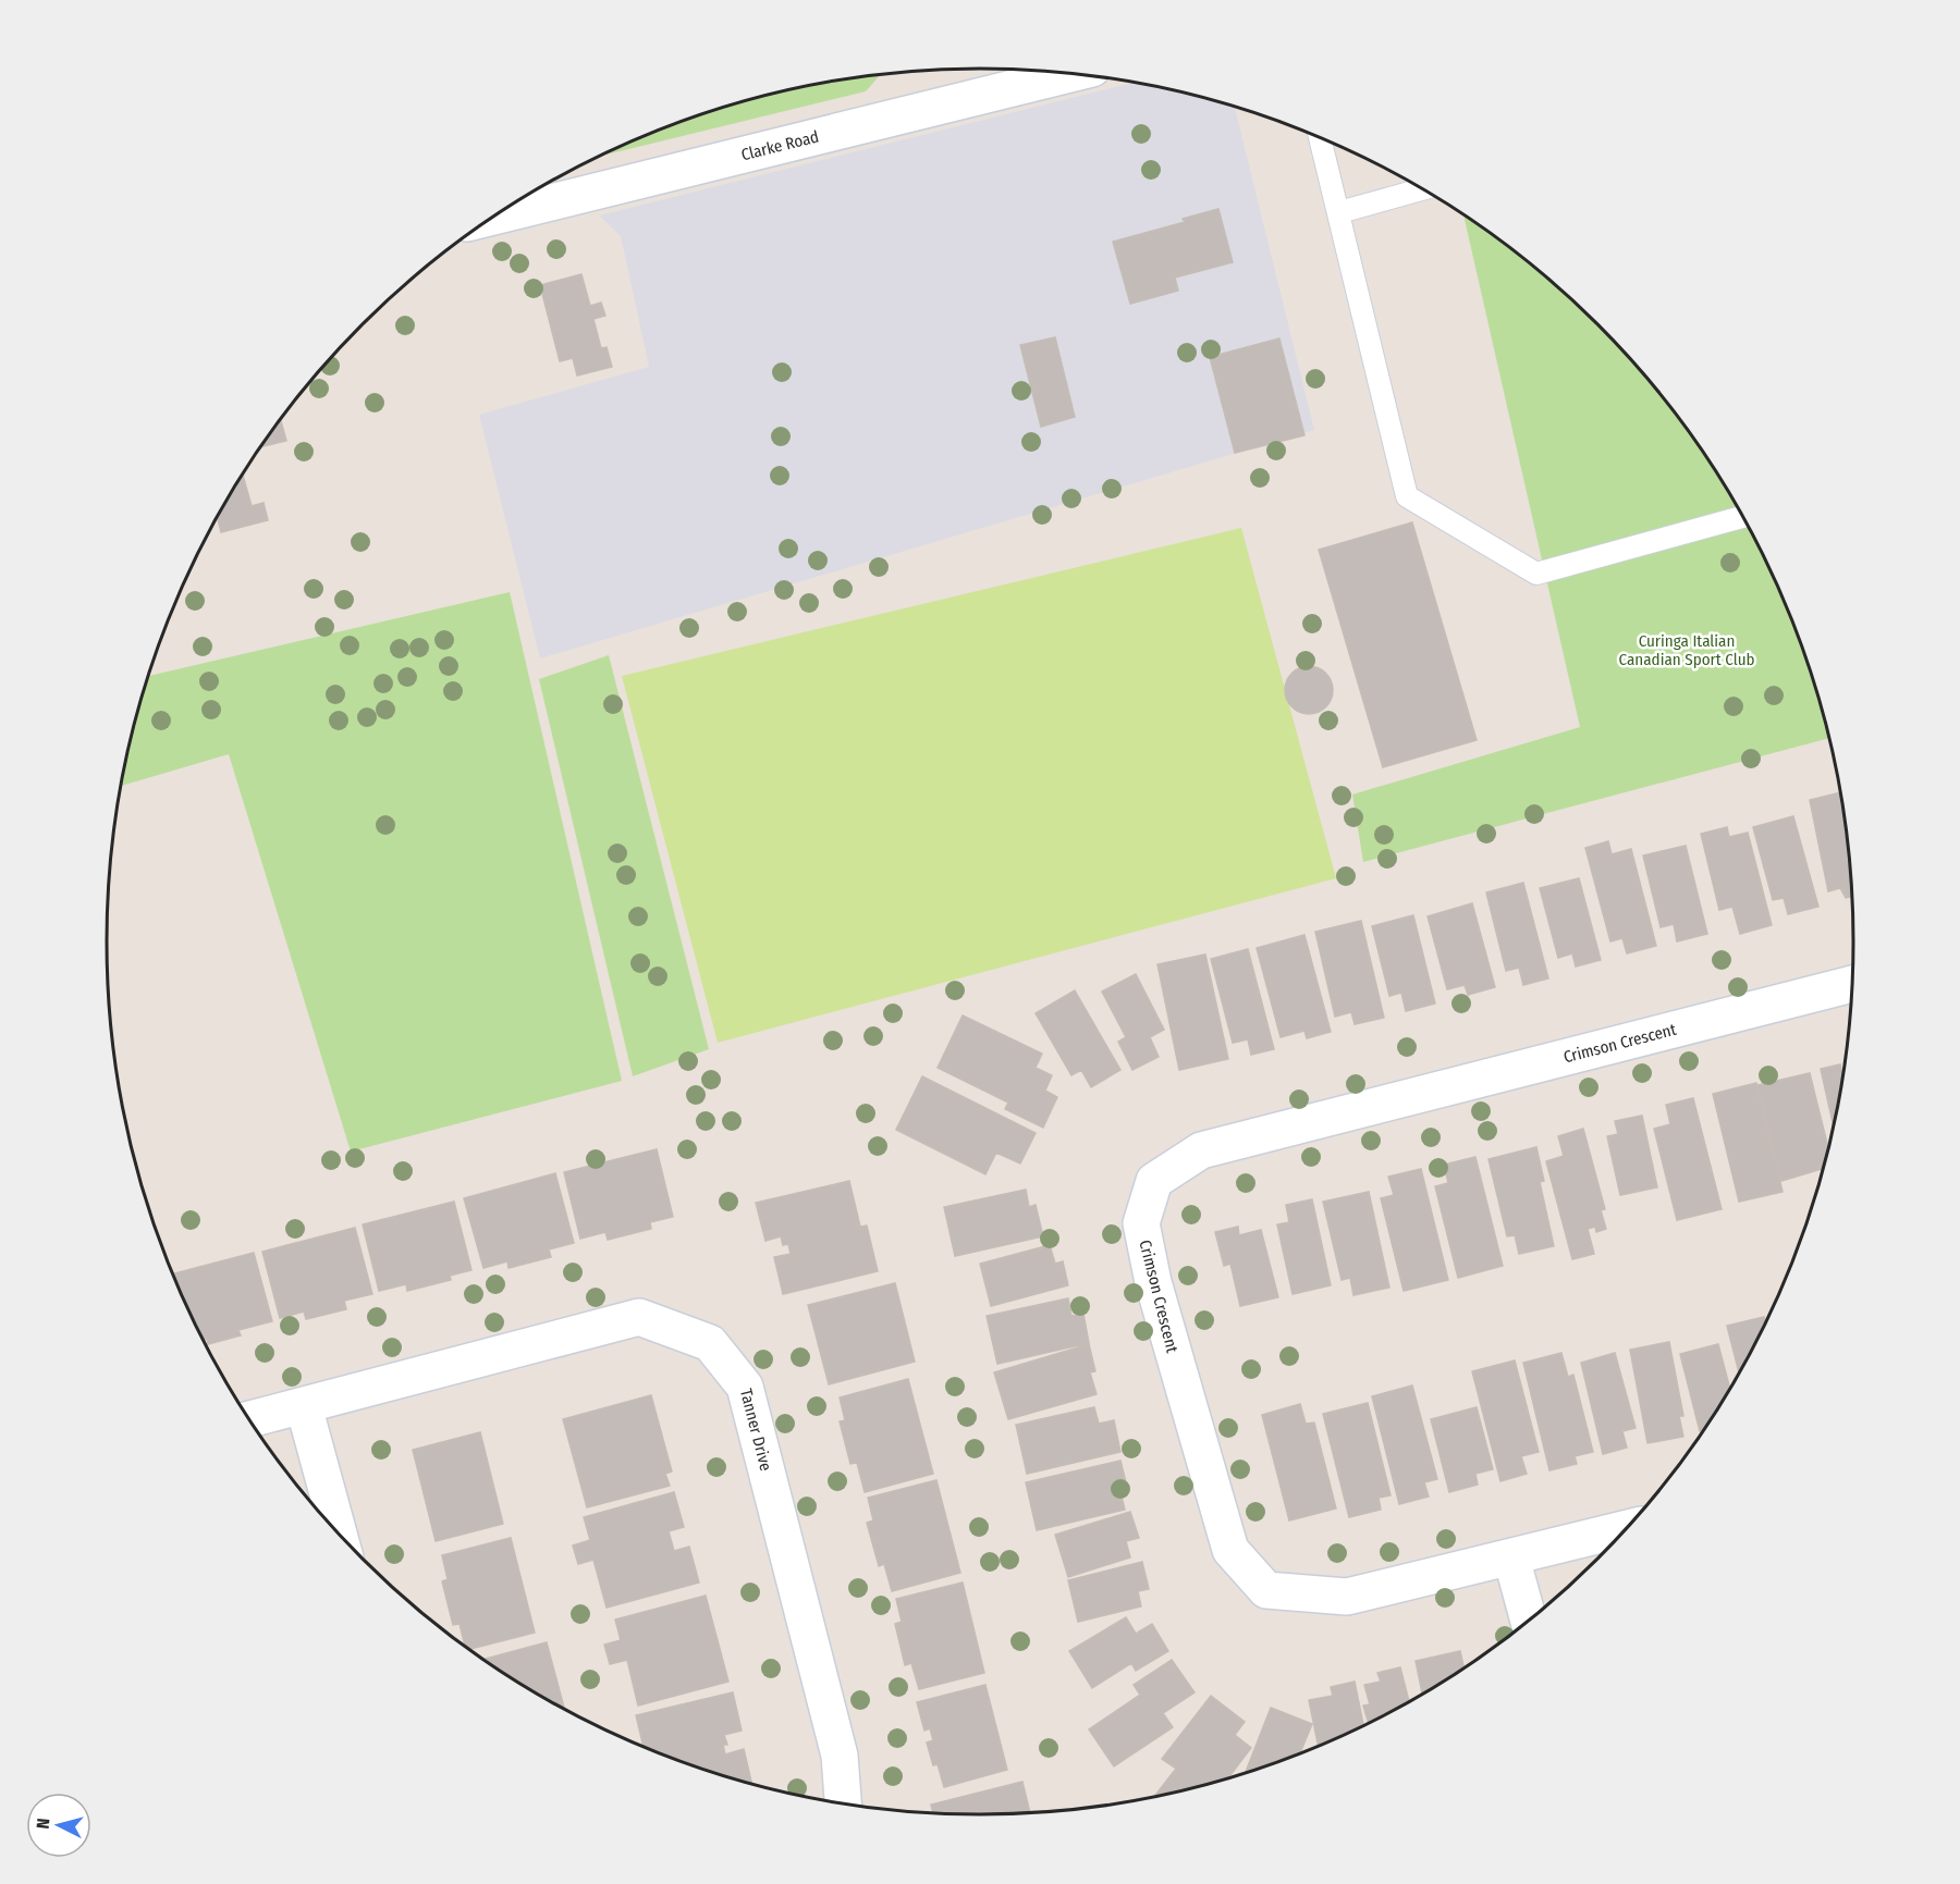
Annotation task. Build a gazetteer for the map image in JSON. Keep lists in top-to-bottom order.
{
  "streets": {
    "street": ["Clarke Road", "Crimson Crescent", "Tanner Drive"]
  },
  "parks": ["Curinga Italian Canadian Sport Club"],
  "north": "left"
}
